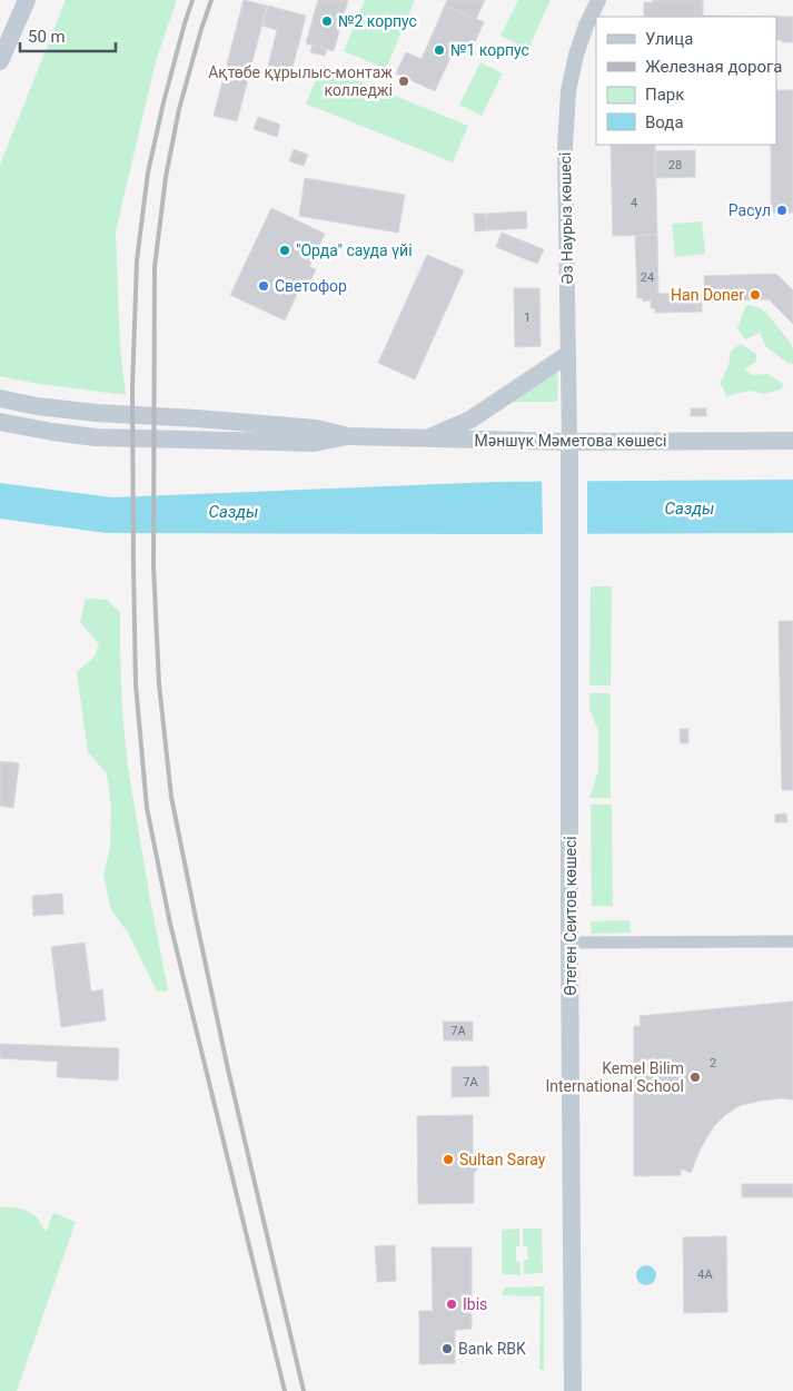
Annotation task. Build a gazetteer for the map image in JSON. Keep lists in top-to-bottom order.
{
  "streets": {
    "main road": ["Мәншүк Мәметова көшесі", "Өтеген Сеитов көшесі"],
    "street": ["Әз Наурыз көшесі"]
  },
  "crossings": [
    ["Әз Наурыз көшесі", "Мәншүк Мәметова көшесі"],
    ["Әз Наурыз көшесі", "Өтеген Сеитов көшесі"],
    ["Мәншүк Мәметова көшесі", "Өтеген Сеитов көшесі"]
  ],
  "water": ["Сазды"],
  "places": [
    "№2 корпус",
    "№1 корпус",
    "Ақтөбе құрылыс-монтаж колледжі",
    "Расул",
    "\"Орда\" сауда үйі",
    "Светофор",
    "Han Doner",
    "Kemel Bilim International School",
    "Sultan Saray",
    "Ibis",
    "Bank RBK"
  ],
  "house_numbers": [
    "28",
    "4",
    "24",
    "1",
    "7А",
    "2",
    "7А",
    "4А"
  ],
  "legend": [
    "Улица",
    "Железная дорога",
    "Парк",
    "Вода"
  ],
  "scale_bar": "50 m"
}
